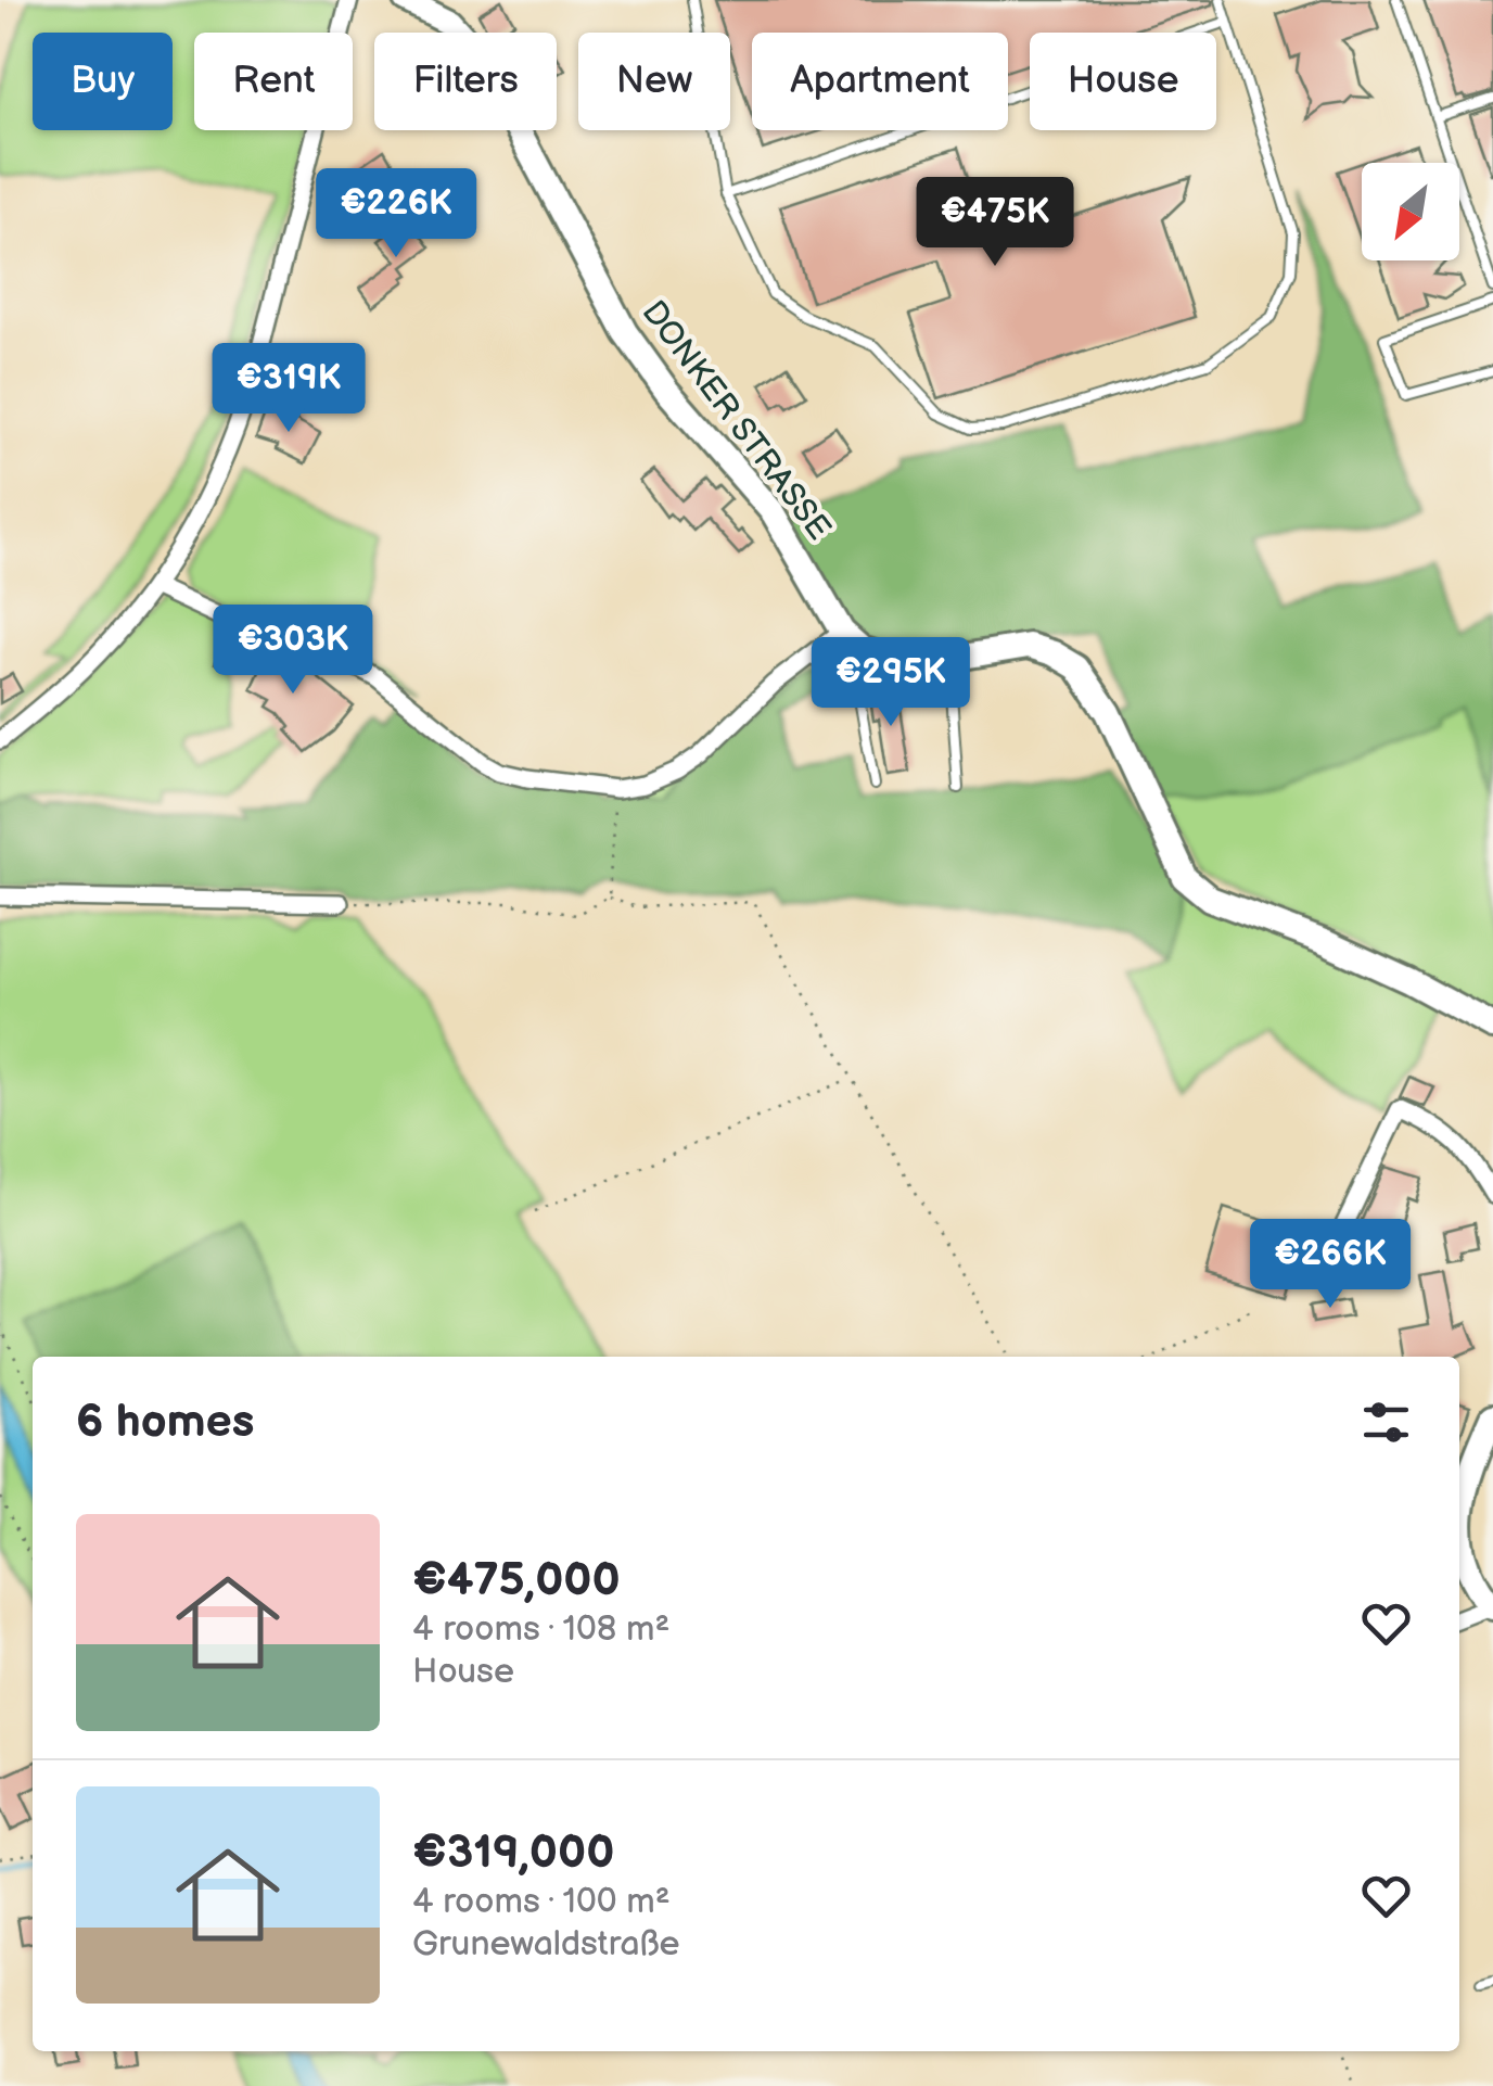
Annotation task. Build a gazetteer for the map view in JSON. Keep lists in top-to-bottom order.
{
  "streets": {
    "street": ["DONKER STRASSE"]
  },
  "north": "bottom left",
  "page": {
    "chip": [
      "Buy",
      "Rent",
      "Filters",
      "New",
      "Apartment",
      "House"
    ],
    "price": [
      "€226K",
      "€475K",
      "€319K",
      "€303K",
      "€295K",
      "€266K"
    ],
    "heading": "6 homes",
    "list": [
      {
        "name": "€475,000",
        "note": "4 rooms · 108 m² · House"
      },
      {
        "name": "€319,000",
        "note": "4 rooms · 100 m² · Grunewaldstraße"
      }
    ]
  }
}
